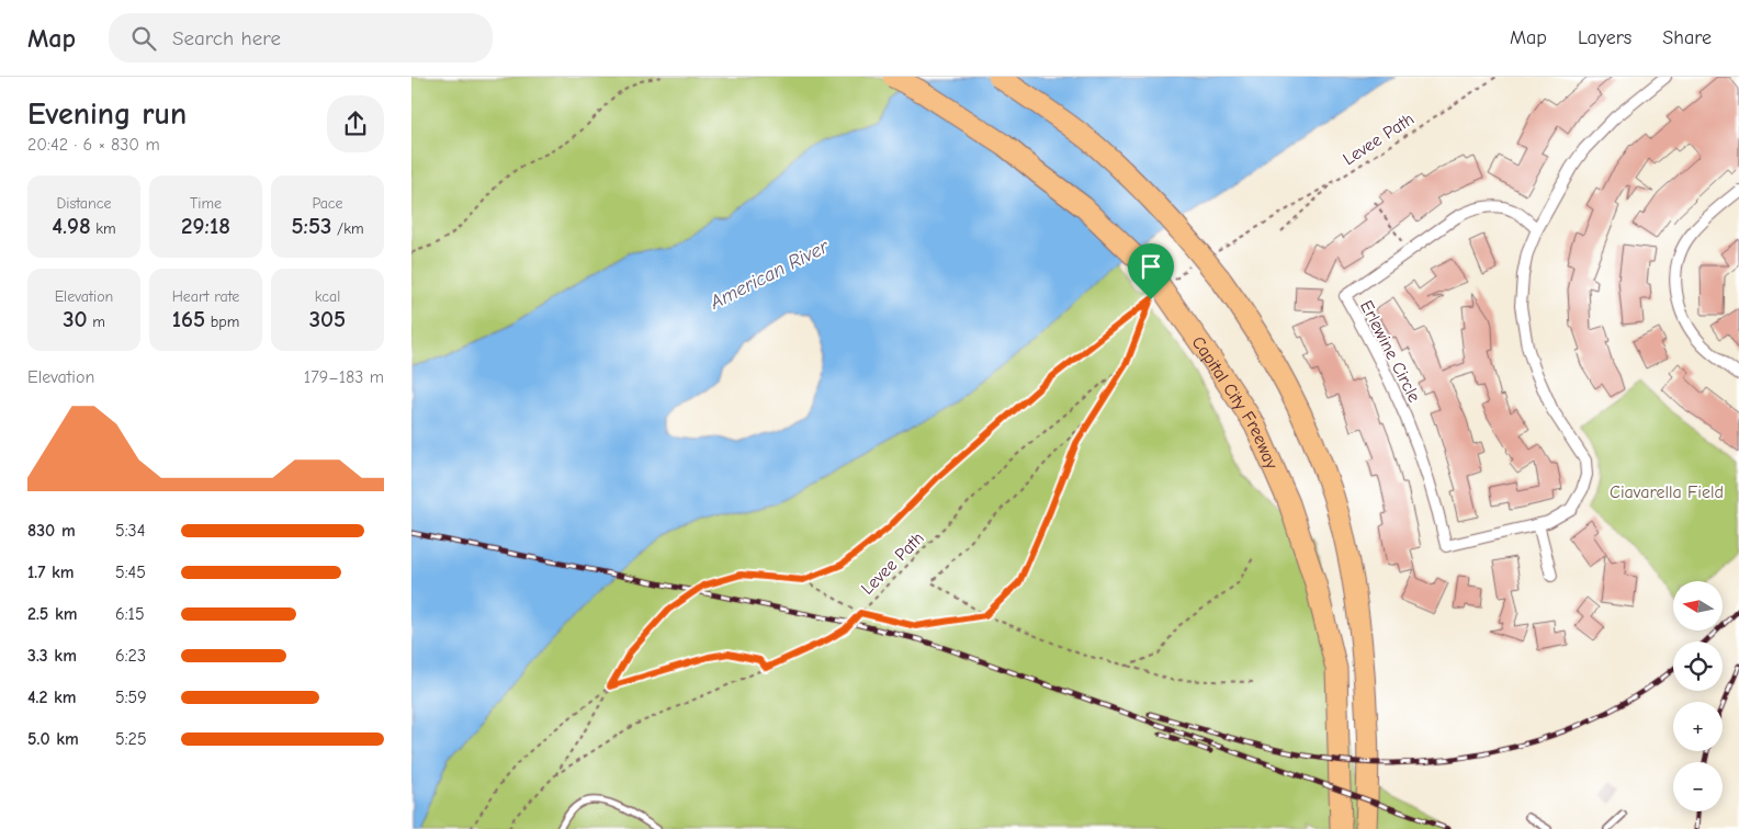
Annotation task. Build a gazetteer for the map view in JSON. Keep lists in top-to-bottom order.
{
  "streets": {
    "highway": ["Capital City Freeway"],
    "street": ["Erlewine Circle"],
    "path": ["Levee Path"]
  },
  "water": ["American River"],
  "parks": ["Ciavarella Field"],
  "north": "left",
  "page": {
    "header": "Map",
    "search": "Search here",
    "nav": ["Map", "Layers", "Share"],
    "heading": ["Evening run", "20:42 · 6 × 830 m"],
    "stats": [
      ["Distance", "4.98 km"],
      ["Time", "29:18"],
      ["Pace", "5:53 /km"],
      ["Elevation", "30 m"],
      ["Heart rate", "165 bpm"],
      ["kcal", "305"]
    ],
    "chart": ["Elevation", "179–183 m"],
    "list": [
      {
        "name": "830 m",
        "note": "5:34"
      },
      {
        "name": "1.7 km",
        "note": "5:45"
      },
      {
        "name": "2.5 km",
        "note": "6:15"
      },
      {
        "name": "3.3 km",
        "note": "6:23"
      },
      {
        "name": "4.2 km",
        "note": "5:59"
      },
      {
        "name": "5.0 km",
        "note": "5:25"
      }
    ],
    "map_buttons": ["+", "−"]
  }
}
